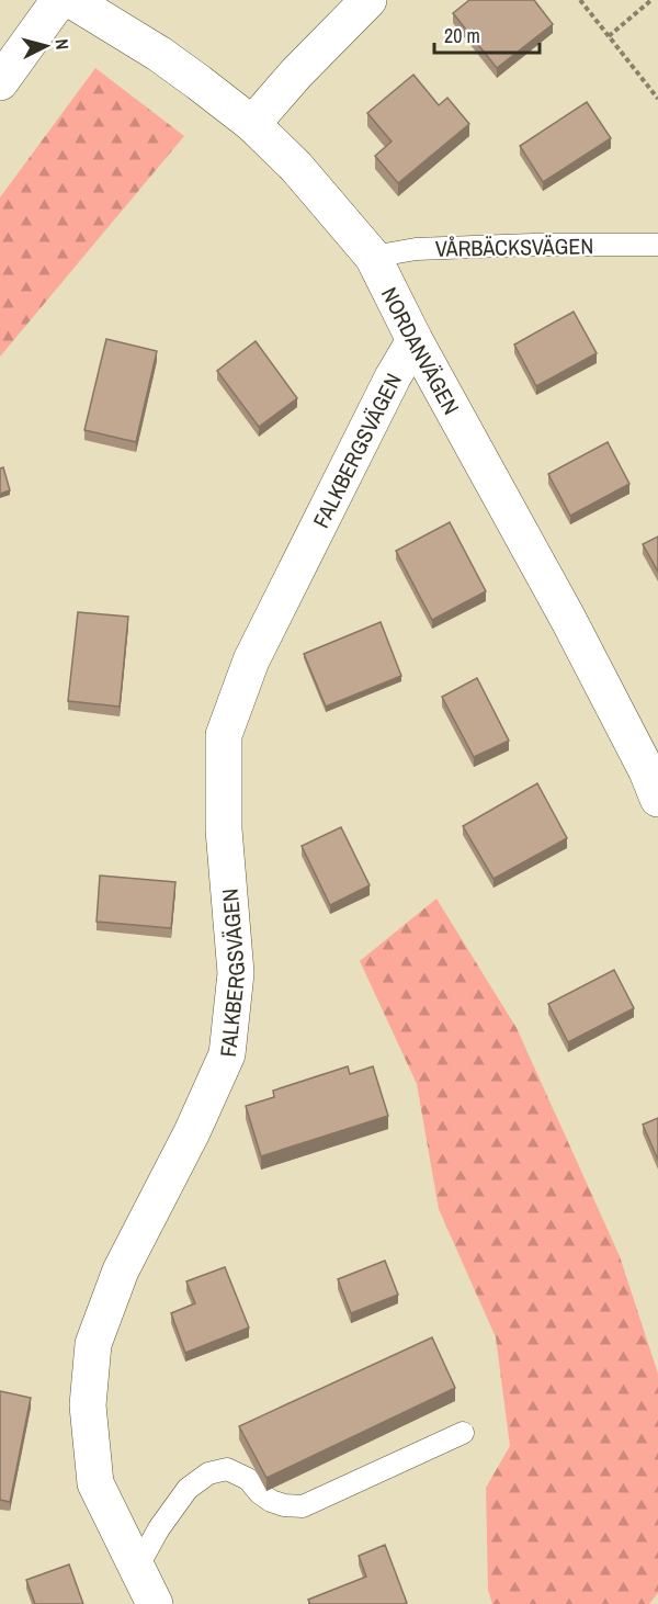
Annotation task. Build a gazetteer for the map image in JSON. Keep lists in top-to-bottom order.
{
  "streets": {
    "street": ["NORDANVÄGEN", "FALKBERGSVÄGEN"],
    "lane": ["VÅRBÄCKSVÄGEN"]
  },
  "crossings": [
    ["VÅRBÄCKSVÄGEN", "NORDANVÄGEN"],
    ["NORDANVÄGEN", "FALKBERGSVÄGEN"]
  ],
  "scale_bar": "20 m",
  "north": "right"
}
